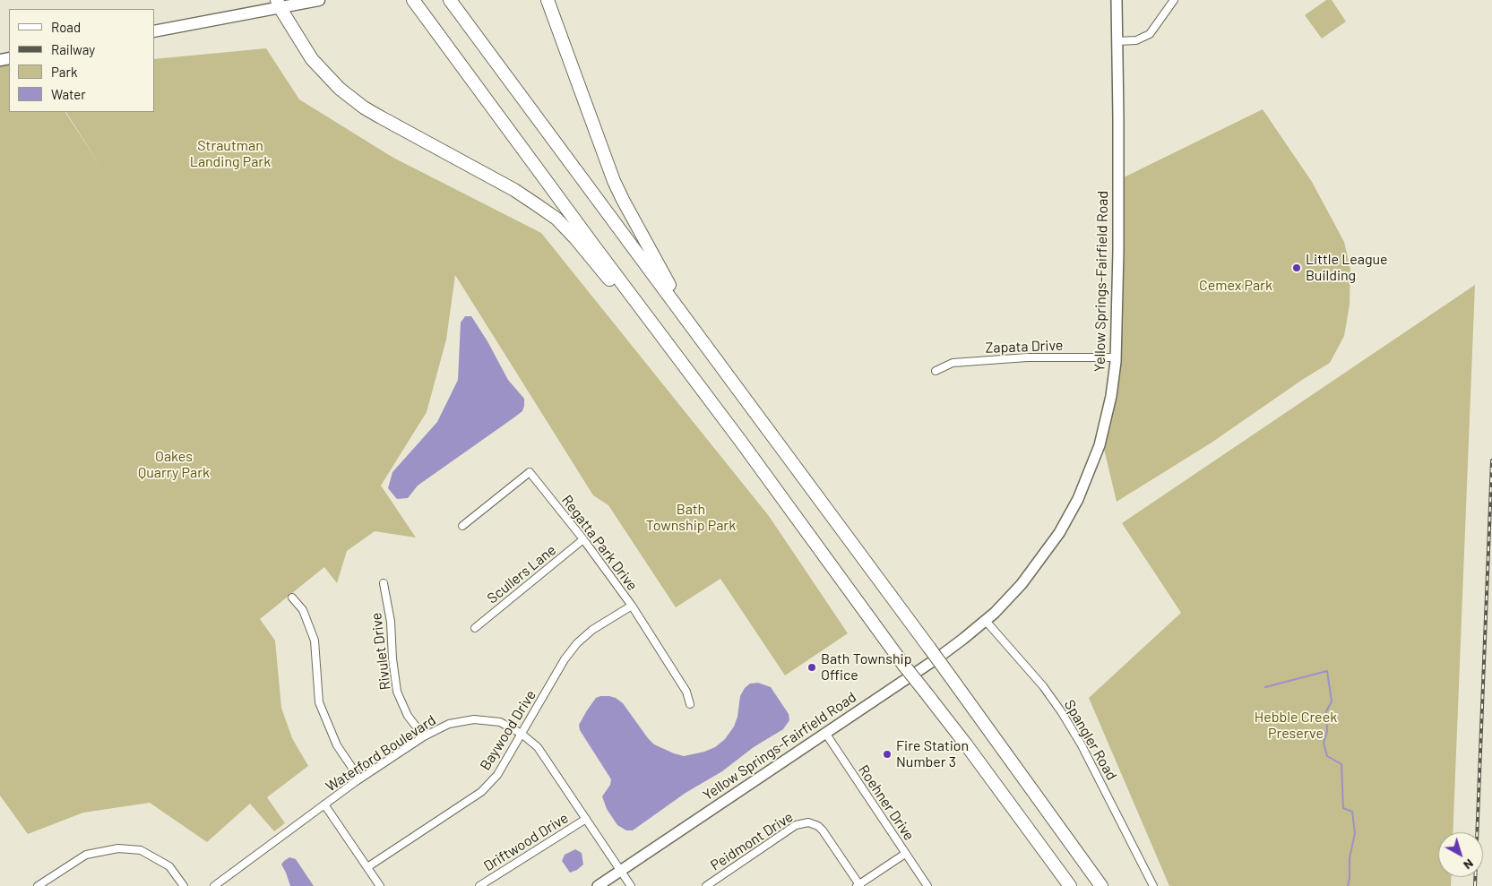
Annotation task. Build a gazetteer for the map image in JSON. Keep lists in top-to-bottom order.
{
  "streets": {
    "main road": ["Yellow Springs-Fairfield Road"],
    "street": [
      "Zapata Drive",
      "Regatta Park Drive",
      "Scullers Lane",
      "Rivulet Drive",
      "Baywood Drive",
      "Spangler Road",
      "Waterford Boulevard",
      "Roehner Drive",
      "Peidmont Drive",
      "Driftwood Drive"
    ]
  },
  "crossings": [
    ["Yellow Springs-Fairfield Road", "Zapata Drive"],
    ["Yellow Springs-Fairfield Road", "Spangler Road"],
    ["Yellow Springs-Fairfield Road", "Waterford Boulevard"],
    ["Yellow Springs-Fairfield Road", "Roehner Drive"],
    ["Regatta Park Drive", "Scullers Lane"],
    ["Regatta Park Drive", "Baywood Drive"],
    ["Rivulet Drive", "Waterford Boulevard"],
    ["Baywood Drive", "Waterford Boulevard"],
    ["Waterford Boulevard", "Driftwood Drive"]
  ],
  "parks": [
    "Strautman Landing Park",
    "Cemex Park",
    "Oakes Quarry Park",
    "Bath Township Park",
    "Hebble Creek Preserve"
  ],
  "places": ["Little League Building", "Bath Township Office", "Fire Station Number 3"],
  "legend": [
    "Road",
    "Railway",
    "Park",
    "Water"
  ],
  "north": "bottom right"
}
